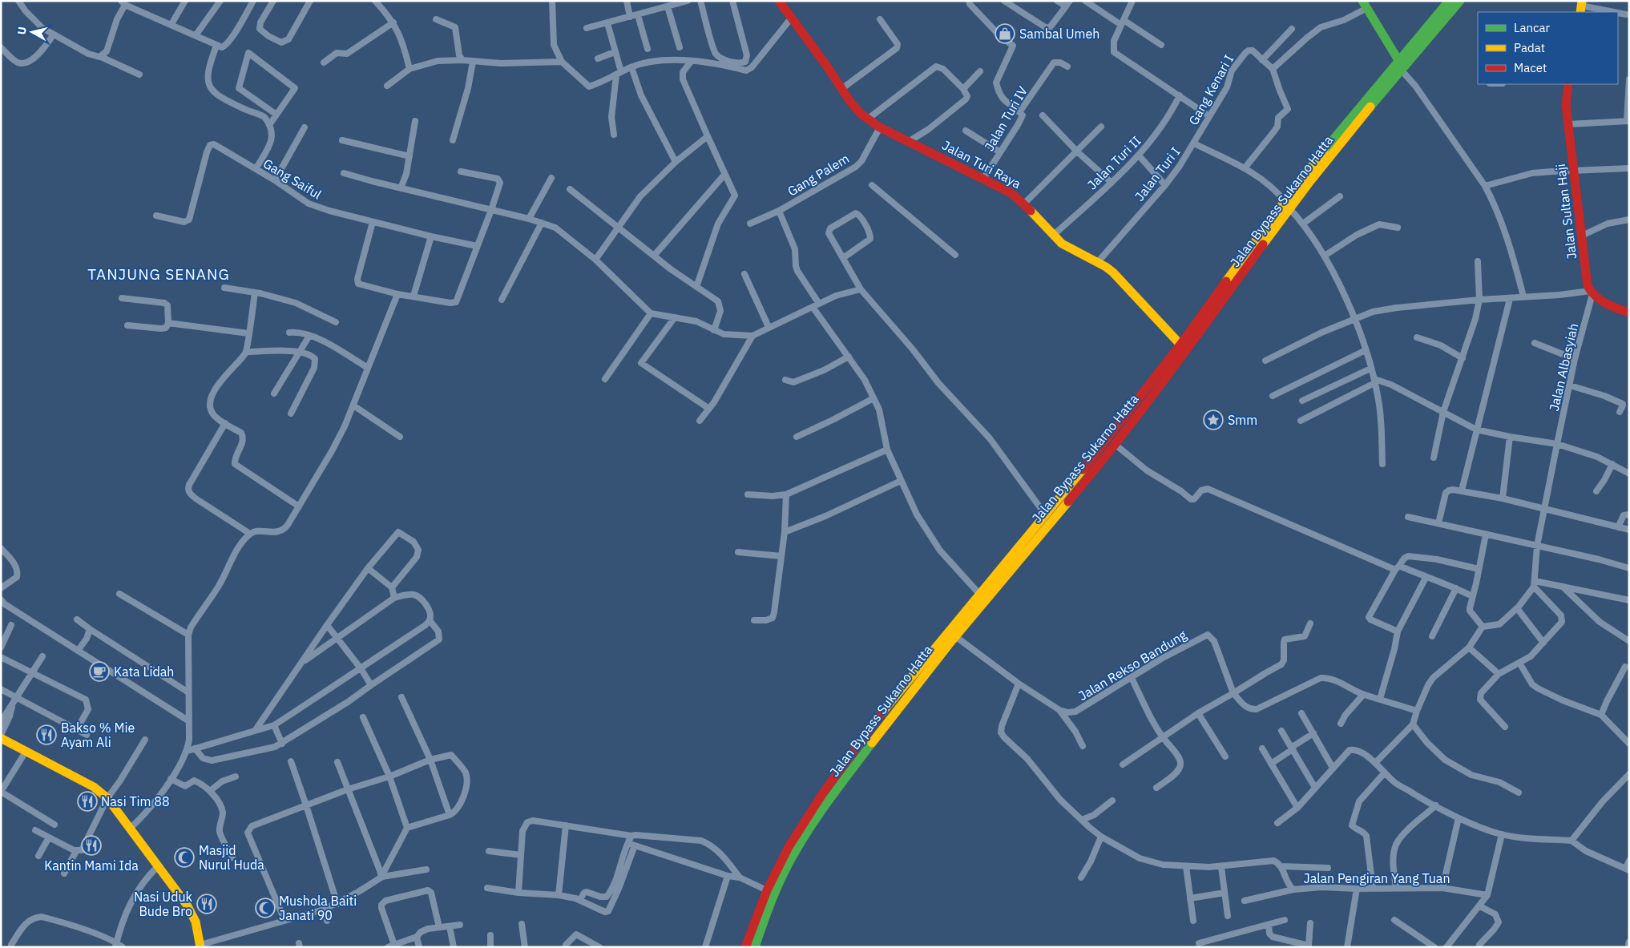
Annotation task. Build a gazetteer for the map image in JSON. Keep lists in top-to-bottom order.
{
  "streets": {
    "main road": ["Jalan Turi Raya", "Jalan Bypass Sukarno Hatta", "Jalan Sultan Haji"],
    "street": [
      "Gang Kenari I",
      "Jalan Turi IV",
      "Jalan Turi II",
      "Jalan Turi I",
      "Gang Palem",
      "Gang Saiful",
      "Jalan Albasyiah",
      "Jalan Rekso Bandung",
      "Jalan Pengiran Yang Tuan"
    ]
  },
  "crossings": [
    ["Gang Kenari I", "Jalan Turi I"],
    ["Jalan Turi IV", "Jalan Turi Raya"],
    ["Jalan Turi II", "Jalan Turi Raya"],
    ["Jalan Turi Raya", "Jalan Turi I"],
    ["Jalan Turi Raya", "Gang Palem"],
    ["Jalan Turi Raya", "Jalan Bypass Sukarno Hatta"],
    ["Jalan Turi I", "Jalan Bypass Sukarno Hatta"],
    ["Jalan Sultan Haji", "Jalan Albasyiah"]
  ],
  "districts": ["TANJUNG SENANG"],
  "places": {
    "shop": ["Sambal Umeh"],
    "place": ["Smm"],
    "cafe": ["Kata Lidah"],
    "restaurant": [
      "Bakso % Mie Ayam Ali",
      "Nasi Tim 88",
      "Kantin Mami Ida",
      "Nasi Uduk Bude Bro"
    ],
    "mosque": ["Masjid Nurul Huda", "Mushola Baiti Janati 90"]
  },
  "legend": ["Lancar", "Padat", "Macet"],
  "north": "left"
}
